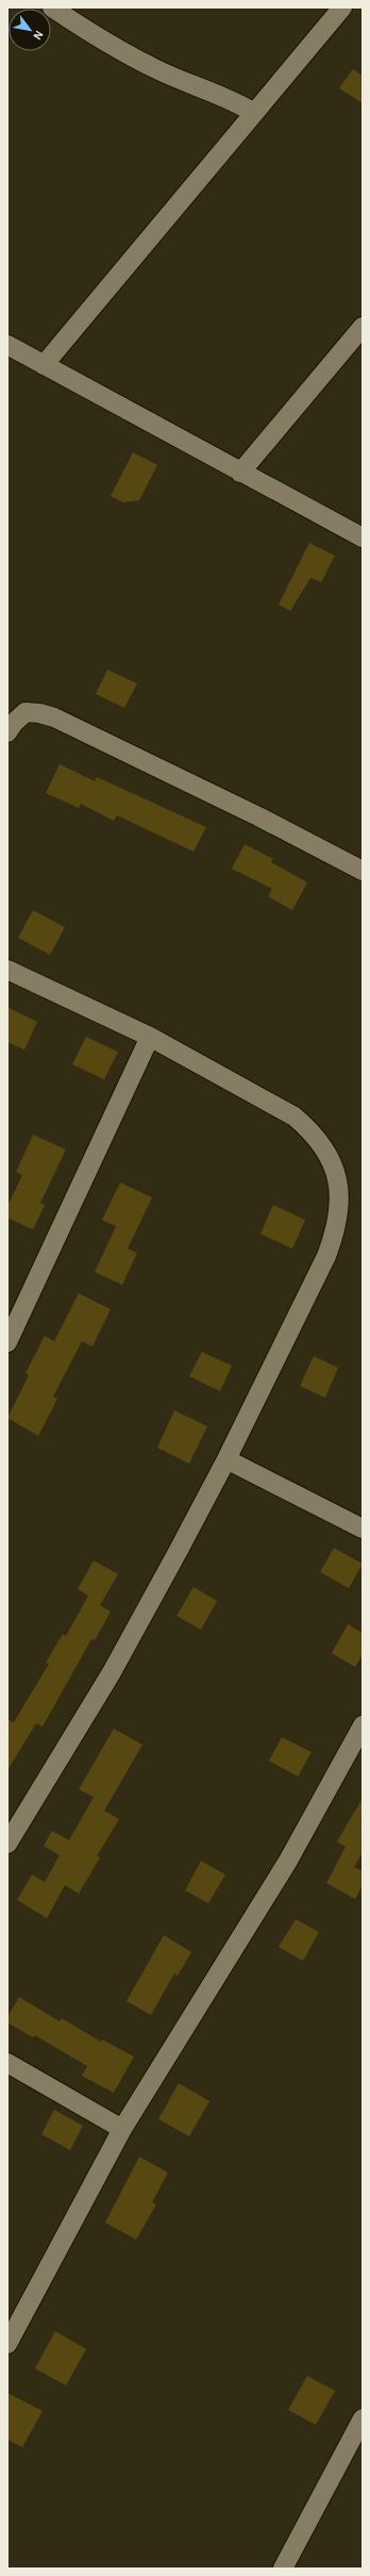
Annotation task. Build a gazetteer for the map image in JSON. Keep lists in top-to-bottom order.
{
  "north": "bottom right"
}
